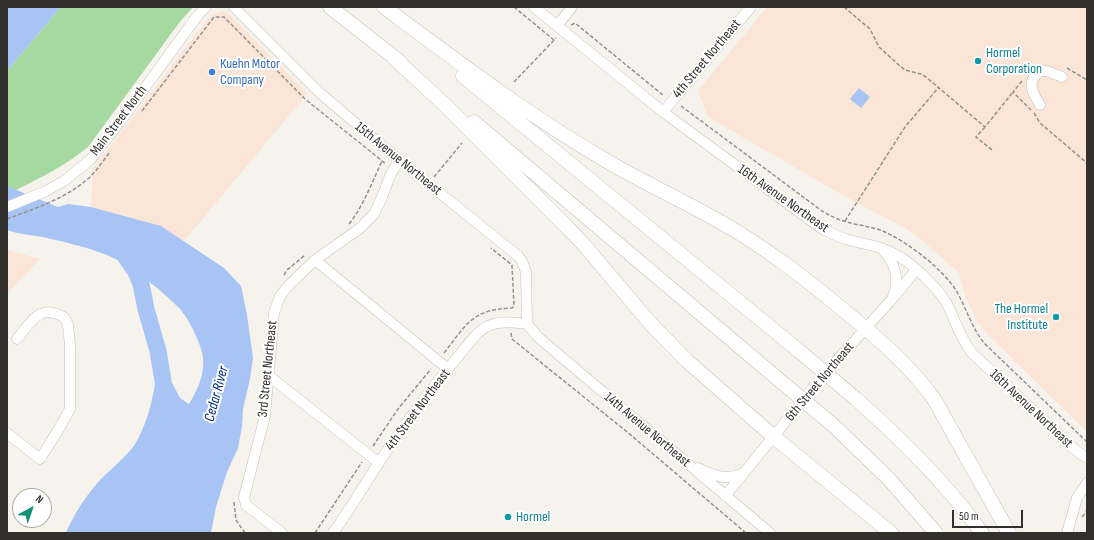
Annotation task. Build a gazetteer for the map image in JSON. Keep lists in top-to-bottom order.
{
  "streets": {
    "street": [
      "4th Street Northeast",
      "Main Street North",
      "15th Avenue Northeast",
      "16th Avenue Northeast",
      "3rd Street Northeast",
      "6th Street Northeast",
      "14th Avenue Northeast"
    ]
  },
  "crossings": [
    ["4th Street Northeast", "15th Avenue Northeast"],
    ["4th Street Northeast", "16th Avenue Northeast"],
    ["4th Street Northeast", "14th Avenue Northeast"],
    ["15th Avenue Northeast", "3rd Street Northeast"],
    ["15th Avenue Northeast", "14th Avenue Northeast"],
    ["16th Avenue Northeast", "6th Street Northeast"],
    ["6th Street Northeast", "14th Avenue Northeast"]
  ],
  "water": ["Cedar River"],
  "places": [
    "Hormel Corporation",
    "Kuehn Motor Company",
    "The Hormel Institute",
    "Hormel"
  ],
  "scale_bar": "50 m",
  "north": "top right"
}
